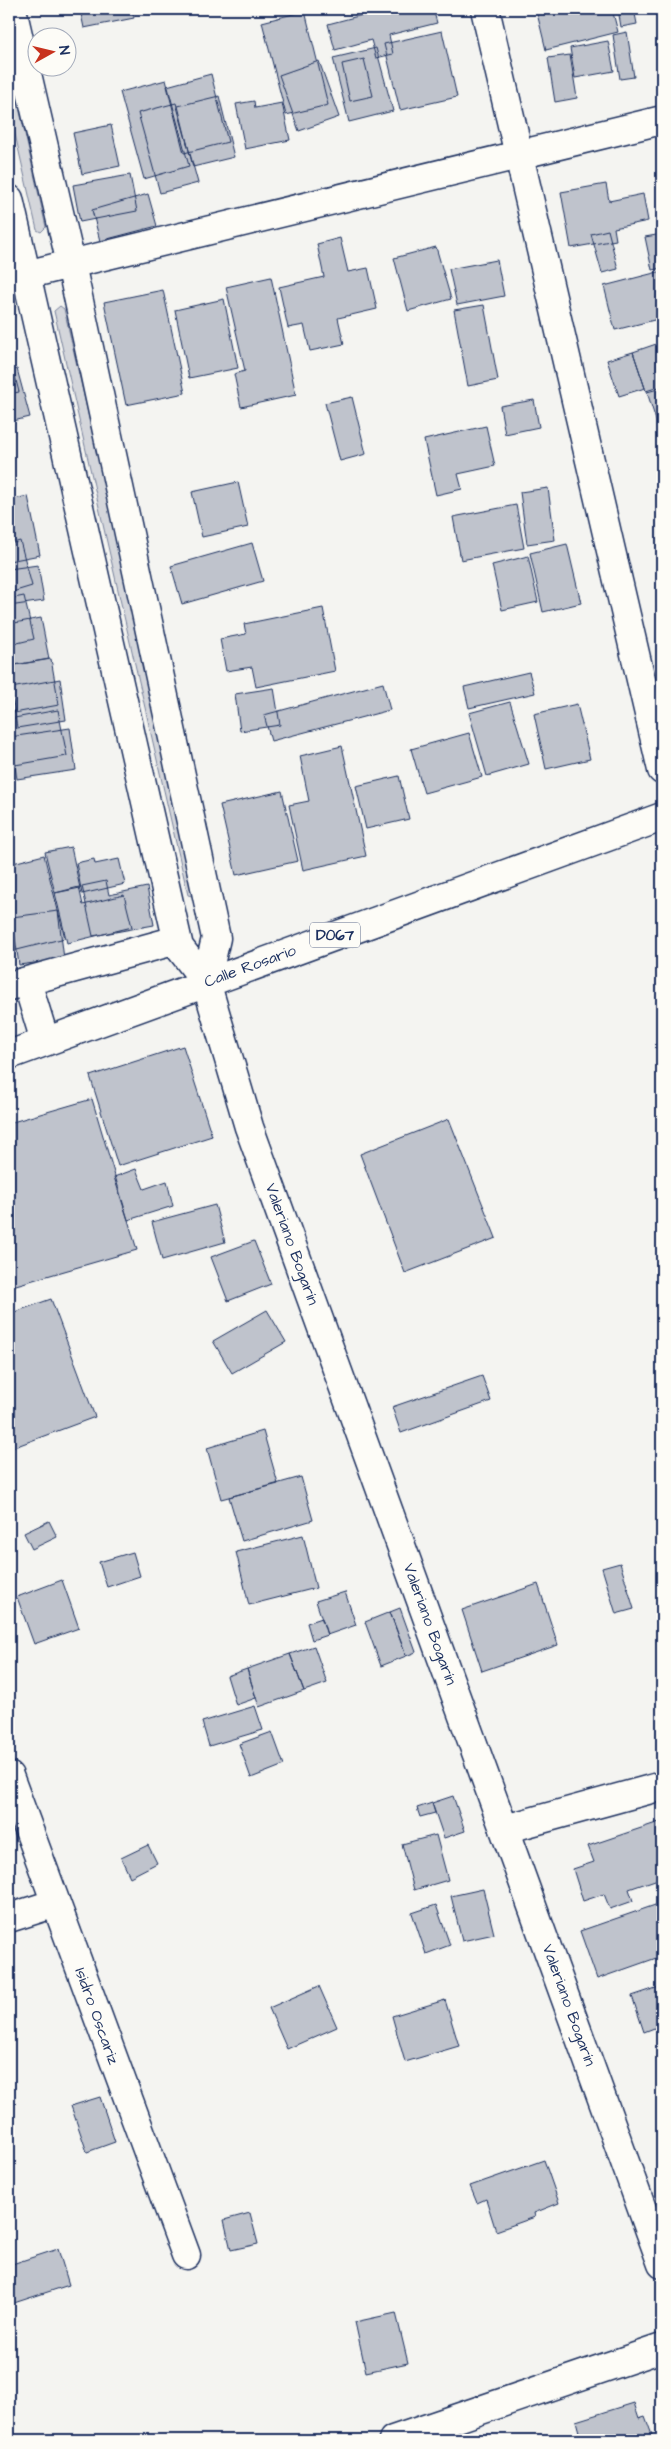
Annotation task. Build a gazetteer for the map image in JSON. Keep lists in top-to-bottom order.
{
  "streets": {
    "street": [
      "D067",
      "Calle Rosario",
      "Valeriano Bogarín",
      "Isidro Oscariz"
    ]
  },
  "crossings": [
    ["Calle Rosario", "Valeriano Bogarín"]
  ],
  "north": "right"
}
